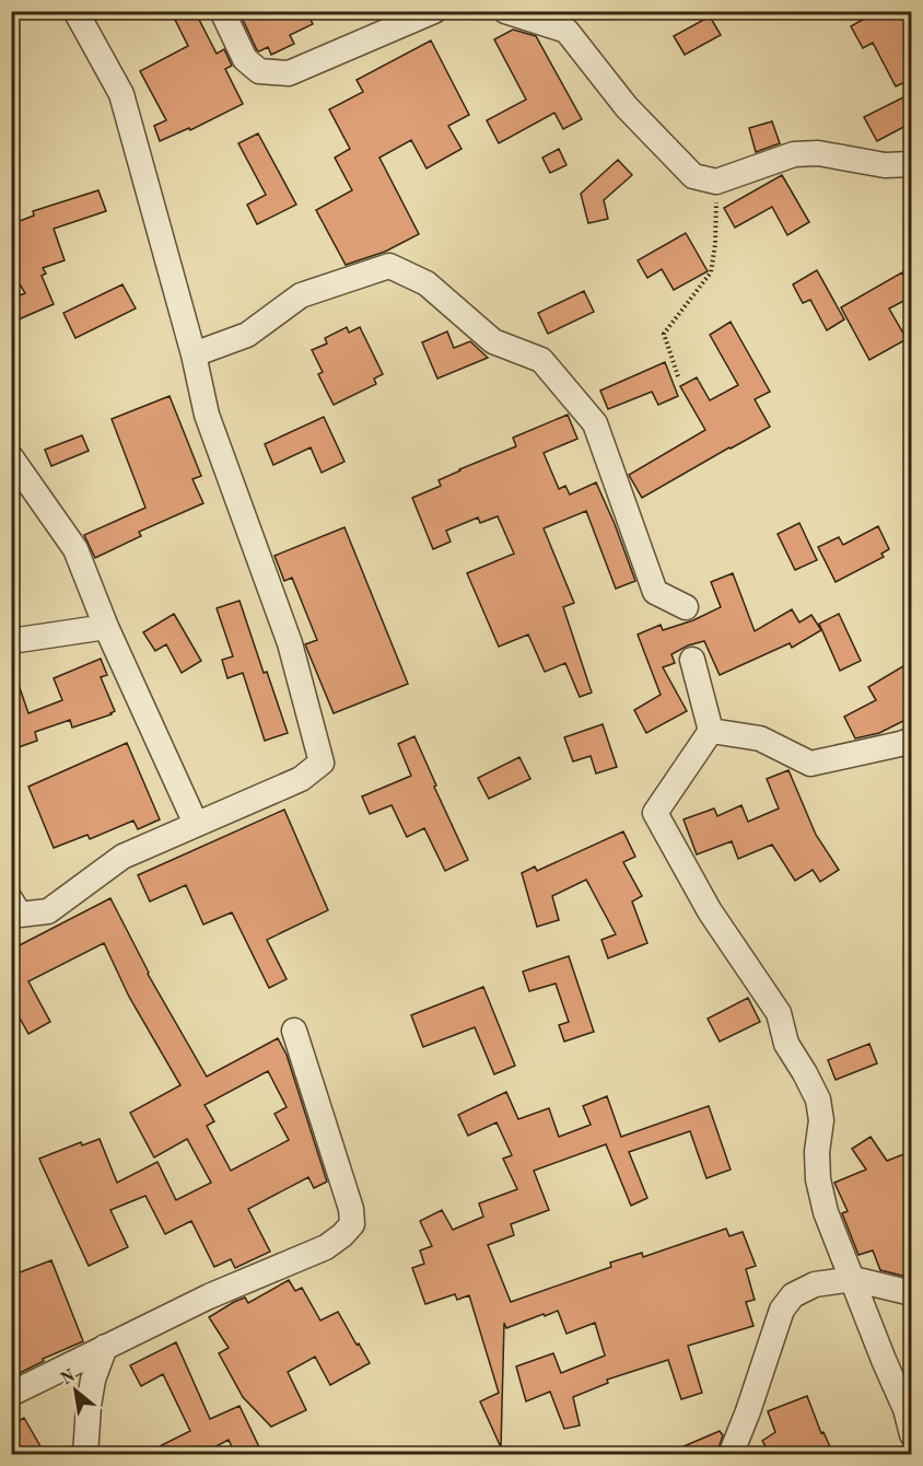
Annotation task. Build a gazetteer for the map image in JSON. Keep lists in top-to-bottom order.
{
  "north": "top left"
}
